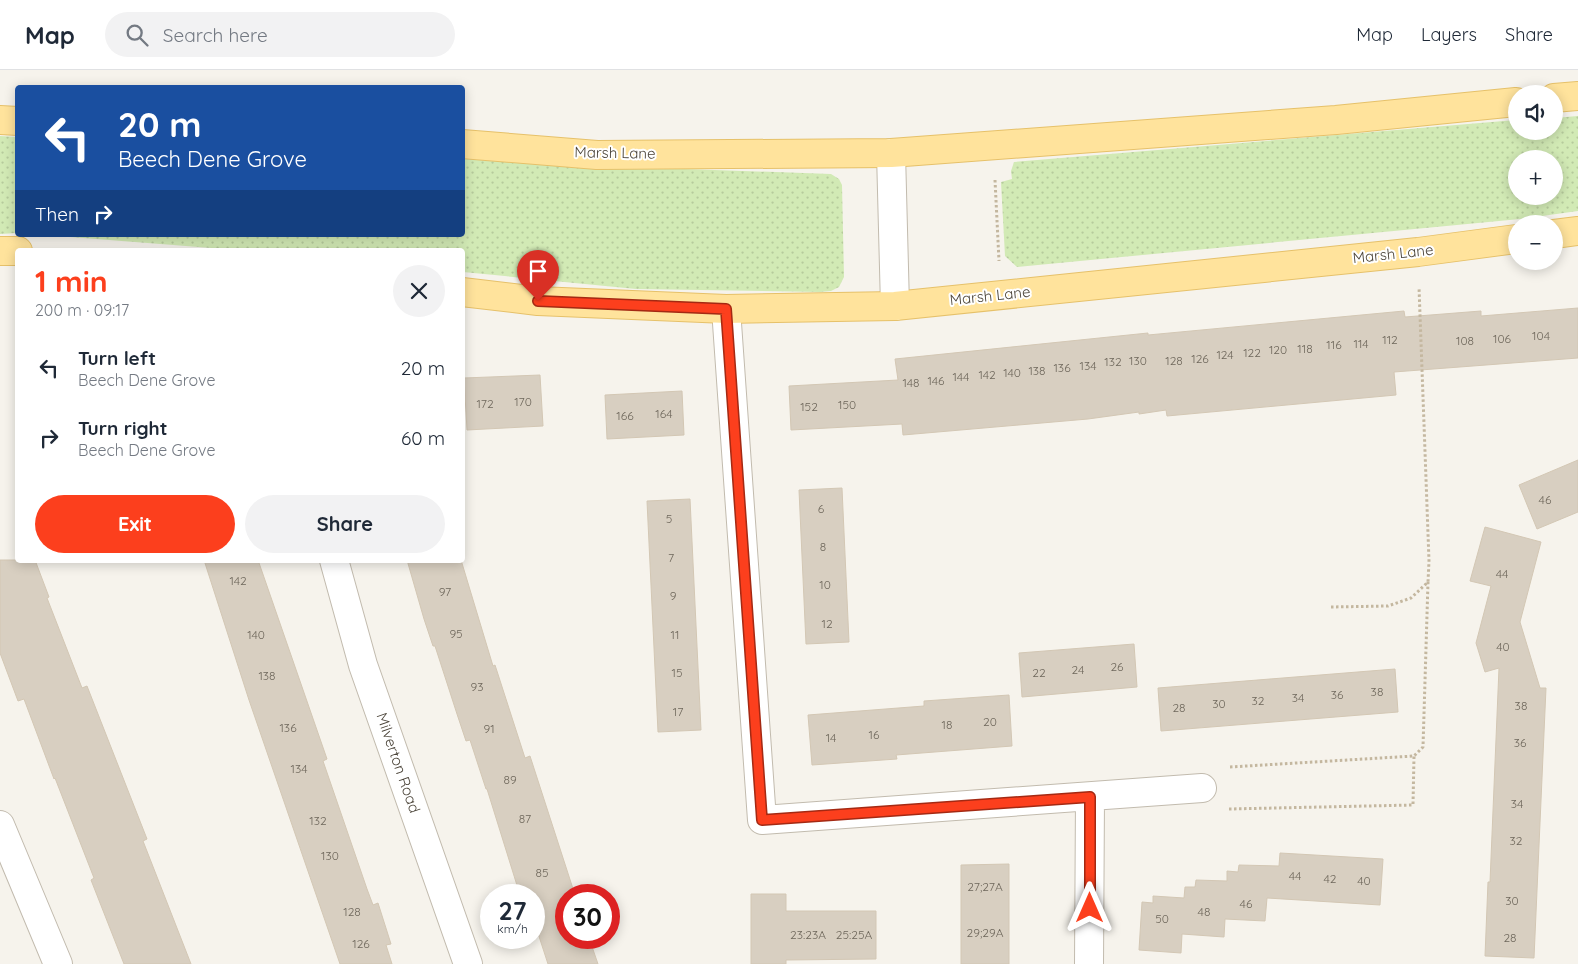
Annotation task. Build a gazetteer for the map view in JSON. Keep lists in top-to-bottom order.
{
  "streets": {
    "main road": ["Marsh Lane"],
    "street": ["Milverton Road"]
  },
  "house_numbers": [
    "104",
    "106",
    "112",
    "108",
    "114",
    "116",
    "118",
    "120",
    "122",
    "124",
    "126",
    "130",
    "128",
    "132",
    "134",
    "136",
    "138",
    "140",
    "142",
    "144",
    "146",
    "148",
    "170",
    "172",
    "150",
    "152",
    "164",
    "166",
    "46",
    "6",
    "5",
    "8",
    "7",
    "44",
    "142",
    "10",
    "97",
    "9",
    "12",
    "95",
    "140",
    "11",
    "40",
    "26",
    "24",
    "15",
    "22",
    "138",
    "93",
    "38",
    "36",
    "34",
    "32",
    "30",
    "38",
    "28",
    "17",
    "20",
    "18",
    "136",
    "91",
    "16",
    "14",
    "36",
    "134",
    "89",
    "34",
    "87",
    "132",
    "32",
    "130",
    "85",
    "44",
    "42",
    "40",
    "27;27A",
    "30",
    "46",
    "128",
    "48",
    "50",
    "29;29A",
    "23:23A",
    "25:25A",
    "28",
    "126"
  ],
  "page": {
    "header": "Map",
    "search": "Search here",
    "nav": ["Map", "Layers", "Share"],
    "map_buttons": ["+", "−"],
    "turn": ["20 m", "Beech Dene Grove"],
    "then": "Then",
    "heading": ["1 min", "200 m · 09:17"],
    "list": [
      {
        "name": "Turn left",
        "note": "Beech Dene Grove",
        "value": "20 m"
      },
      {
        "name": "Turn right",
        "note": "Beech Dene Grove",
        "value": "60 m"
      }
    ],
    "buttons": ["Exit", "Share"],
    "speed": "27 km/h",
    "limit": "30"
  }
}
